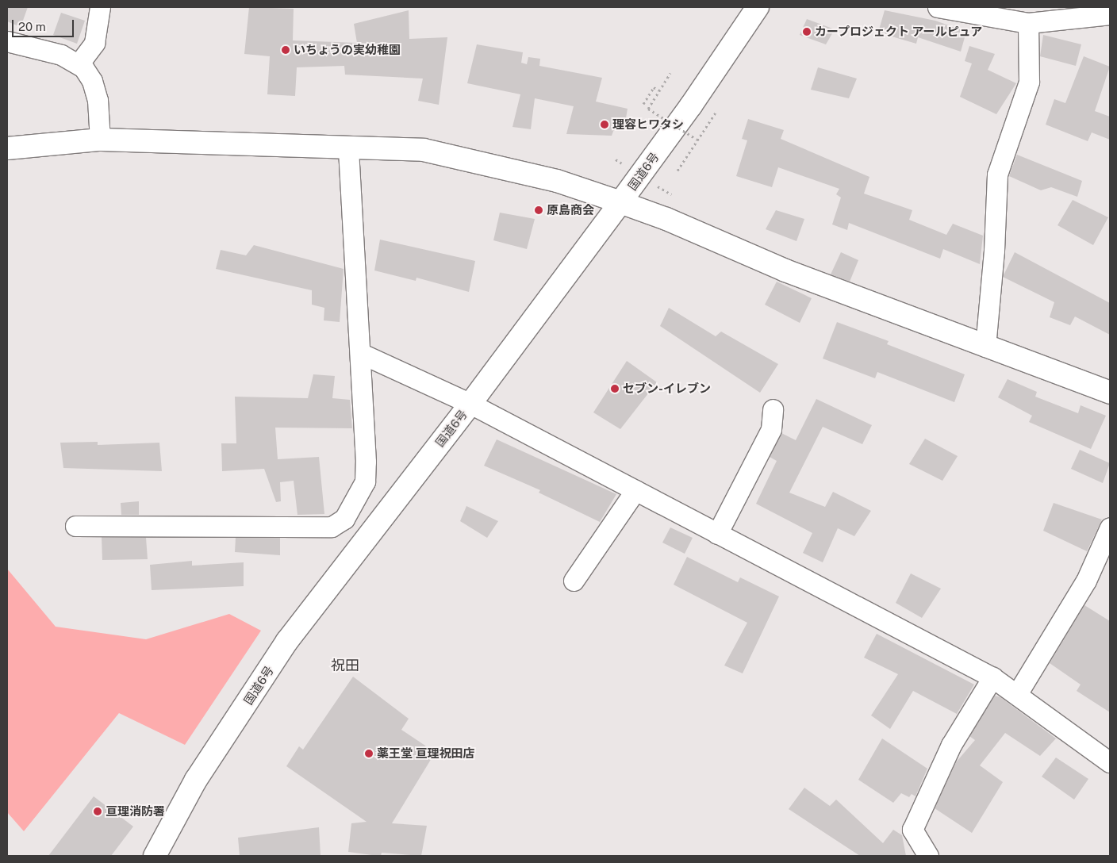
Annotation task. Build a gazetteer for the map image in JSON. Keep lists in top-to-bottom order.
{
  "streets": {
    "main road": ["国道6号"]
  },
  "districts": ["祝田"],
  "places": [
    "カープロジェクト アールピュア",
    "いちょうの実幼稚園",
    "理容ヒワタシ",
    "原島商会",
    "セブン-イレブン",
    "薬王堂 亘理祝田店",
    "亘理消防署"
  ],
  "scale_bar": "20 m"
}
